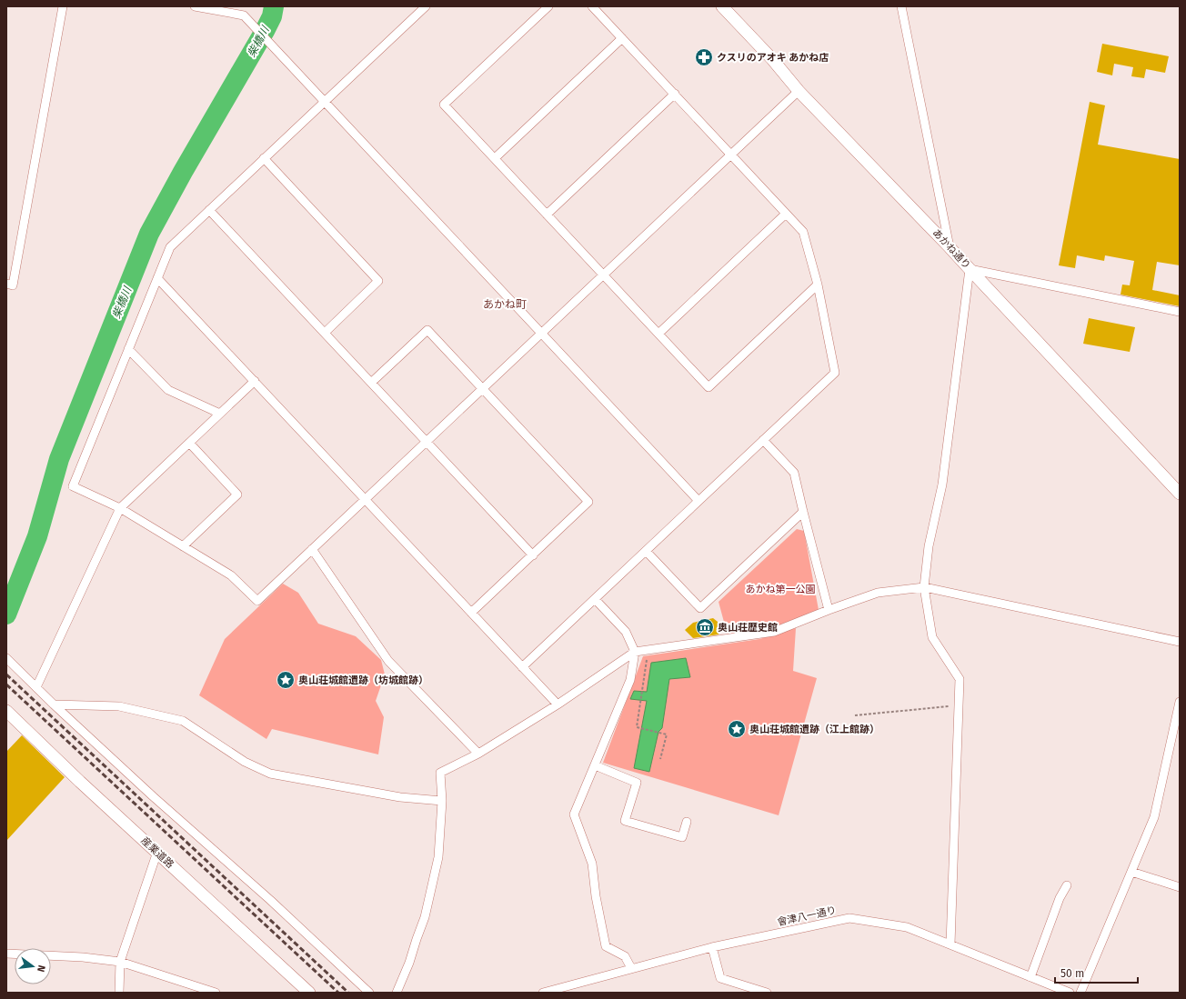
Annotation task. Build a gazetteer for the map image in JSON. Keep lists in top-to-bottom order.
{
  "streets": {
    "street": ["あかね通り", "産業道路", "會津八一通り"]
  },
  "districts": ["あかね町"],
  "water": ["柴橋川"],
  "parks": ["あかね第一公園"],
  "places": {
    "pharmacy": ["クスリのアオキ あかね店"],
    "museum": ["奥山荘歴史館"],
    "place": ["奥山荘城館遺跡（坊城館跡）", "奥山荘城館遺跡（江上館跡）"]
  },
  "scale_bar": "50 m",
  "north": "right"
}
